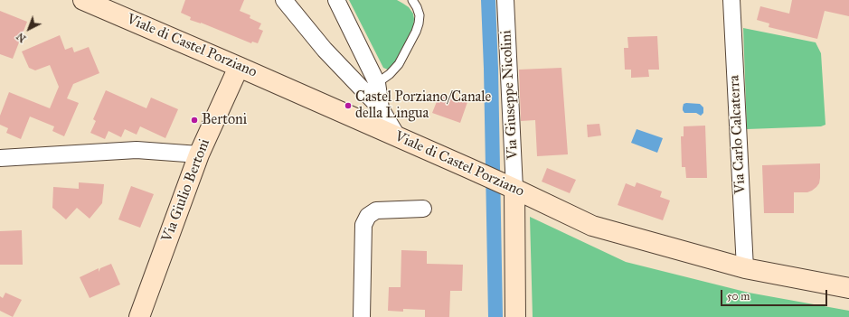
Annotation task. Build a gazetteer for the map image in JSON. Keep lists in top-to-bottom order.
{
  "streets": {
    "street": [
      "Viale di Castel Porziano",
      "Via Giuseppe Nicolini",
      "Via Carlo Calcaterra",
      "Via Giulio Bertoni"
    ]
  },
  "crossings": [
    ["Viale di Castel Porziano", "Via Giuseppe Nicolini"],
    ["Viale di Castel Porziano", "Via Carlo Calcaterra"],
    ["Viale di Castel Porziano", "Via Giulio Bertoni"]
  ],
  "places": ["Castel Porziano/Canale della Lingua", "Bertoni"],
  "scale_bar": "50 m",
  "north": "bottom left"
}
